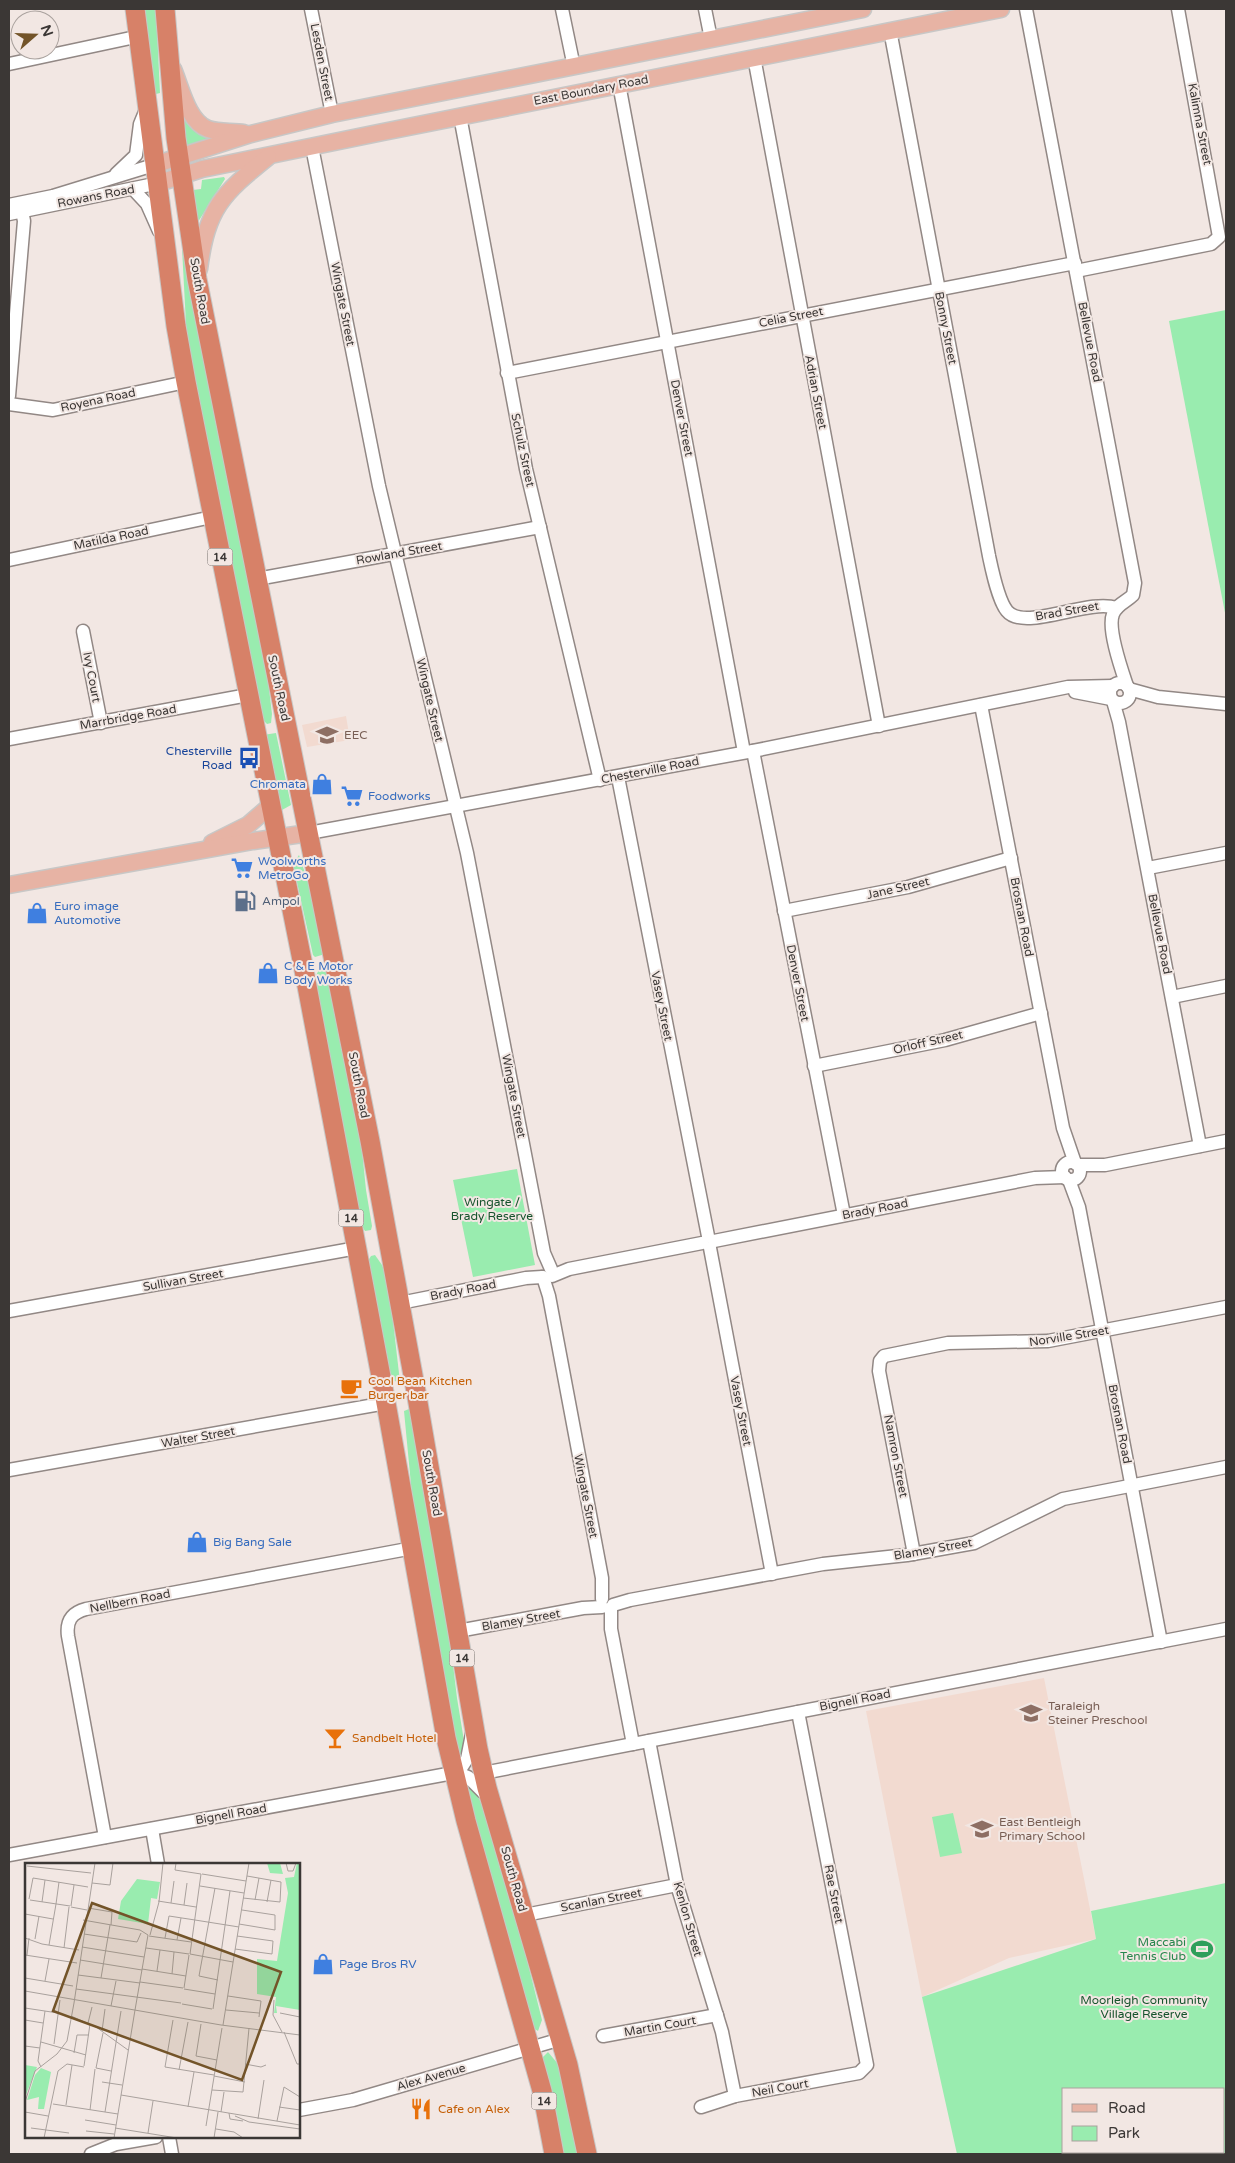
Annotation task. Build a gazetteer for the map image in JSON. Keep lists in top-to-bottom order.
{
  "streets": {
    "highway": ["South Road", "14"],
    "main road": ["East Boundary Road", "Rowans Road", "Chesterville Road"],
    "street": [
      "Lesden Street",
      "Kalimna Street",
      "Wingate Street",
      "Celia Street",
      "Bonny Street",
      "Bellevue Road",
      "Adrian Street",
      "Royena Road",
      "Denver Street",
      "Schulz Street",
      "Matilda Road",
      "Rowland Street",
      "Brad Street",
      "Ivy Court",
      "Marrbridge Road",
      "Jane Street",
      "Brosnan Road",
      "Vasey Street",
      "Orloff Street",
      "Brady Road",
      "Sullivan Street",
      "Norville Street",
      "Walter Street",
      "Namron Street",
      "Blamey Street",
      "Nellbern Road",
      "Bignell Road",
      "Rae Street",
      "Scanlan Street",
      "Kenlon Street",
      "Martin Court",
      "Alex Avenue",
      "Neil Court"
    ]
  },
  "crossings": [
    ["East Boundary Road", "Rowans Road"],
    ["East Boundary Road", "South Road"],
    ["East Boundary Road", "Wingate Street"],
    ["East Boundary Road", "Bonny Street"],
    ["East Boundary Road", "Adrian Street"],
    ["East Boundary Road", "Denver Street"],
    ["East Boundary Road", "Schulz Street"],
    ["Kalimna Street", "Celia Street"],
    ["Rowans Road", "South Road"],
    ["South Road", "Royena Road"],
    ["South Road", "Matilda Road"],
    ["South Road", "Rowland Street"],
    ["South Road", "Marrbridge Road"],
    ["South Road", "Chesterville Road"],
    ["South Road", "Brady Road"],
    ["South Road", "Sullivan Street"],
    ["South Road", "Walter Street"],
    ["South Road", "Blamey Street"],
    ["South Road", "Nellbern Road"],
    ["South Road", "Bignell Road"],
    ["South Road", "Scanlan Street"],
    ["South Road", "Alex Avenue"],
    ["Wingate Street", "Rowland Street"],
    ["Wingate Street", "Chesterville Road"],
    ["Wingate Street", "Brady Road"],
    ["Wingate Street", "Blamey Street"],
    ["Wingate Street", "Bignell Road"],
    ["Celia Street", "Bonny Street"],
    ["Celia Street", "Bellevue Road"],
    ["Celia Street", "Adrian Street"],
    ["Celia Street", "Denver Street"],
    ["Celia Street", "Schulz Street"],
    ["Bonny Street", "Brad Street"],
    ["Bellevue Road", "Brad Street"],
    ["Bellevue Road", "Chesterville Road"],
    ["Bellevue Road", "Brady Road"],
    ["Adrian Street", "Chesterville Road"],
    ["Denver Street", "Chesterville Road"],
    ["Denver Street", "Jane Street"],
    ["Denver Street", "Orloff Street"],
    ["Denver Street", "Brady Road"],
    ["Schulz Street", "Rowland Street"],
    ["Schulz Street", "Chesterville Road"],
    ["Ivy Court", "Marrbridge Road"],
    ["Chesterville Road", "Brosnan Road"],
    ["Chesterville Road", "Vasey Street"],
    ["Jane Street", "Brosnan Road"],
    ["Brosnan Road", "Orloff Street"],
    ["Brosnan Road", "Brady Road"],
    ["Brosnan Road", "Norville Street"],
    ["Brosnan Road", "Blamey Street"],
    ["Brosnan Road", "Bignell Road"],
    ["Vasey Street", "Brady Road"],
    ["Vasey Street", "Blamey Street"],
    ["Norville Street", "Namron Street"],
    ["Namron Street", "Blamey Street"],
    ["Nellbern Road", "Bignell Road"],
    ["Bignell Road", "Rae Street"],
    ["Bignell Road", "Kenlon Street"],
    ["Rae Street", "Neil Court"],
    ["Scanlan Street", "Kenlon Street"],
    ["Kenlon Street", "Martin Court"],
    ["Kenlon Street", "Neil Court"]
  ],
  "parks": ["Wingate / Brady Reserve", "Moorleigh Community Village Reserve"],
  "places": {
    "school or university": ["EEC", "Taraleigh Steiner Preschool", "East Bentleigh Primary School"],
    "bus stop": ["Chesterville Road"],
    "shop": [
      "Chromata",
      "Euro image Automotive",
      "C & E Motor Body Works",
      "Big Bang Sale",
      "Page Bros RV"
    ],
    "supermarket": ["Foodworks", "Woolworths MetroGo"],
    "fuel station": ["Ampol"],
    "cafe": ["Cool Bean Kitchen Burger bar"],
    "bar": ["Sandbelt Hotel"],
    "sports": ["Maccabi Tennis Club"],
    "restaurant": ["Cafe on Alex"]
  },
  "legend": ["Road", "Park"],
  "north": "right"
}
